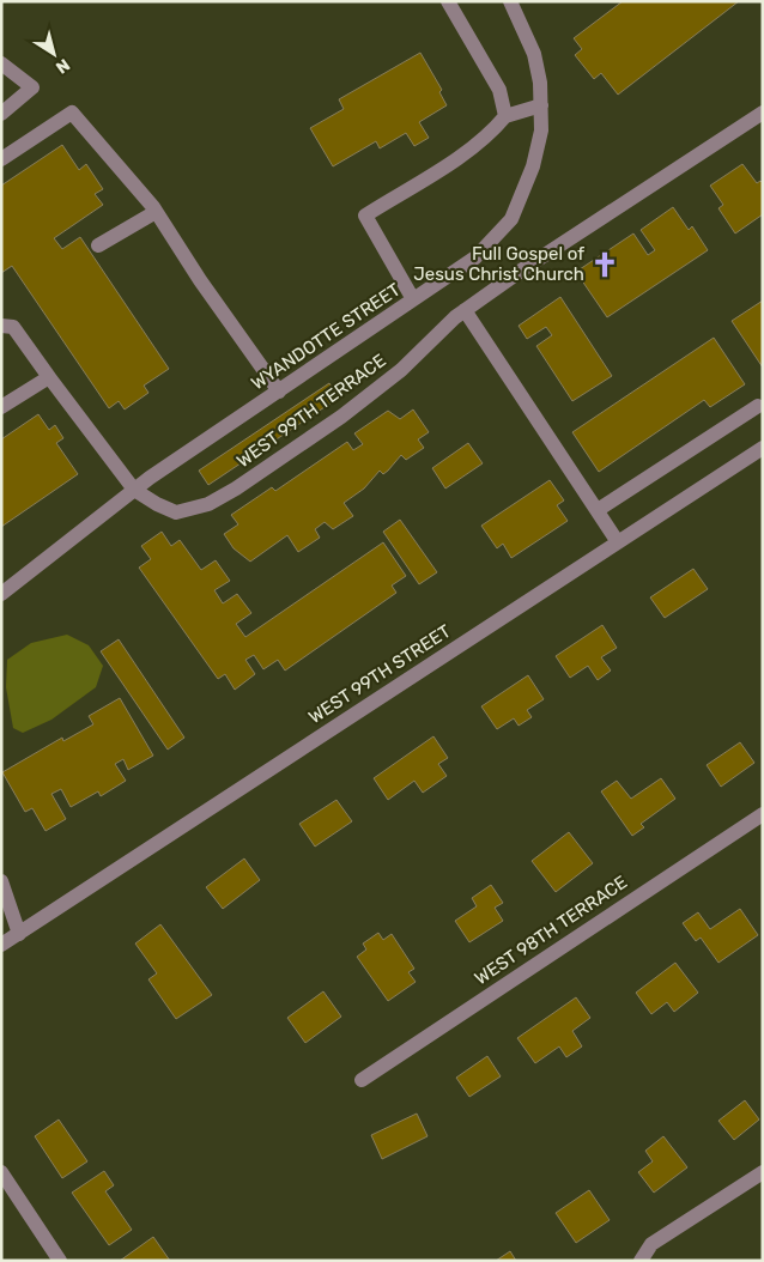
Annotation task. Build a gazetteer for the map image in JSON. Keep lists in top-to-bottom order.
{
  "streets": {
    "street": [
      "WYANDOTTE STREET",
      "WEST 99TH TERRACE",
      "WEST 99TH STREET",
      "WEST 98TH TERRACE"
    ]
  },
  "crossings": [
    ["WYANDOTTE STREET", "WEST 99TH TERRACE"]
  ],
  "places": {
    "church": ["Full Gospel of Jesus Christ Church"]
  },
  "north": "bottom right"
}
